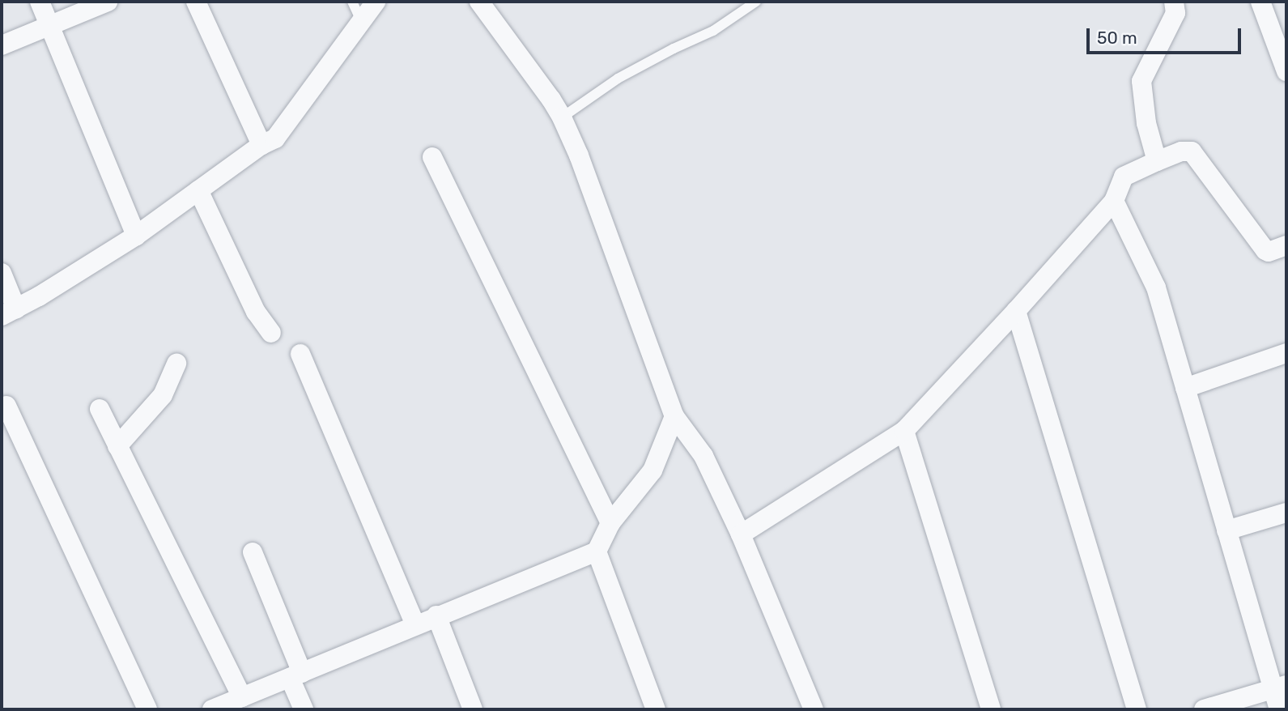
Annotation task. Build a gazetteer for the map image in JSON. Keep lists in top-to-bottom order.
{
  "scale_bar": "50 m"
}
